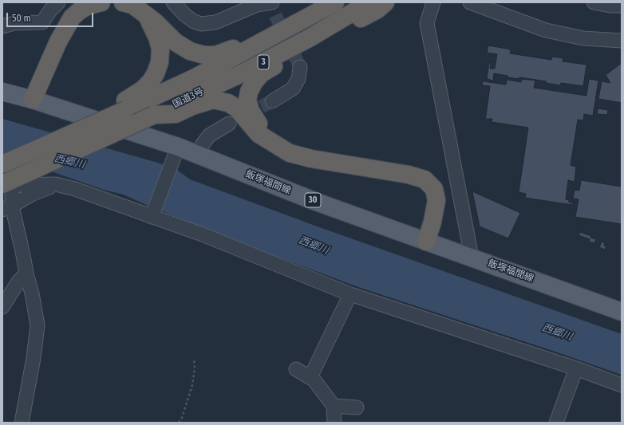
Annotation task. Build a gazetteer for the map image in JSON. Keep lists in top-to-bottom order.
{
  "streets": {
    "highway": ["3", "国道3号"],
    "main road": ["飯塚福間線", "30"]
  },
  "water": ["西郷川"],
  "scale_bar": "50 m"
}
